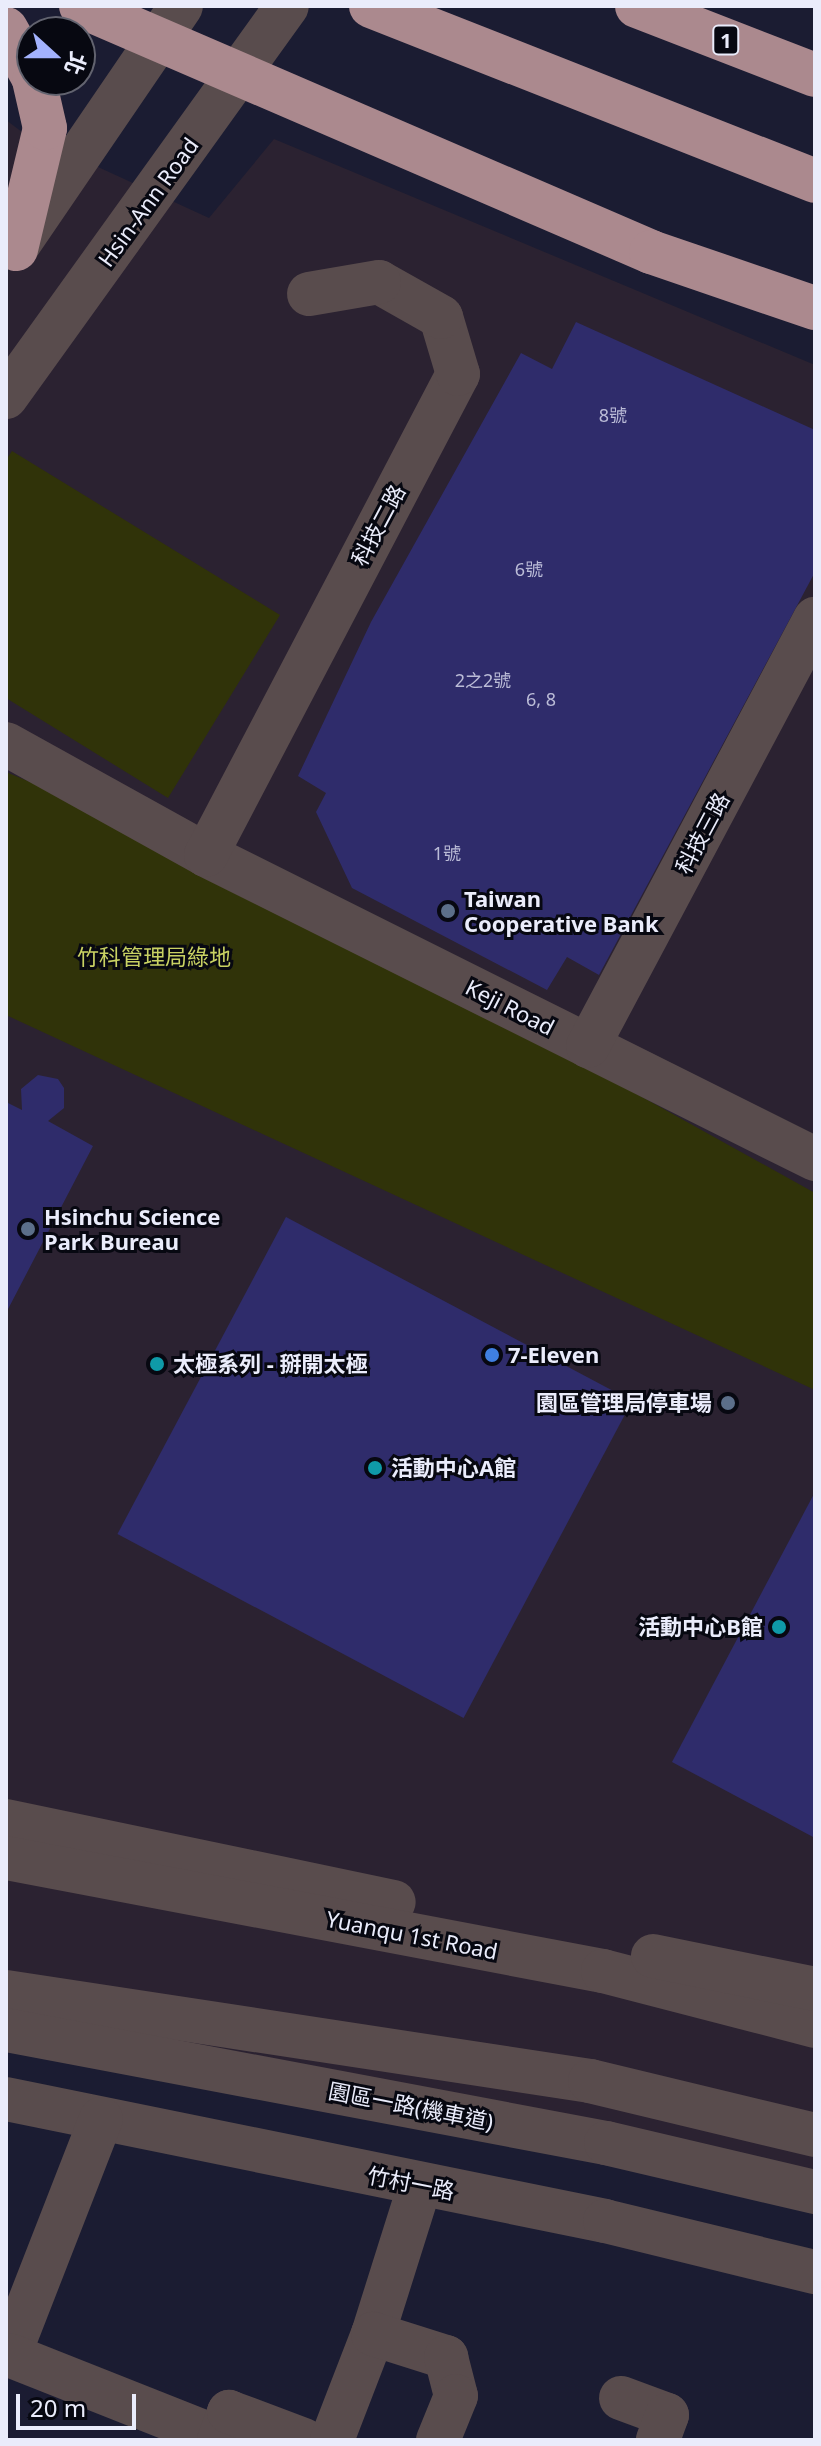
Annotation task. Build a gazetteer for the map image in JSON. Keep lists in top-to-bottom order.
{
  "streets": {
    "highway": ["1"],
    "street": [
      "Hsin-Ann Road",
      "科技二路",
      "科技三路",
      "Keji Road",
      "Yuanqu 1st Road",
      "園區一路(機車道)",
      "竹村一路"
    ]
  },
  "crossings": [
    ["科技二路", "Keji Road"],
    ["科技三路", "Keji Road"]
  ],
  "parks": ["竹科管理局綠地"],
  "places": [
    "Taiwan Cooperative Bank",
    "Hsinchu Science Park Bureau",
    "7-Eleven",
    "太極系列 - 掰開太極",
    "園區管理局停車場",
    "活動中心A館",
    "活動中心B館"
  ],
  "house_numbers": [
    "8號",
    "6號",
    "2之2號",
    "6, 8",
    "1號"
  ],
  "scale_bar": "20 m",
  "north": "right"
}
